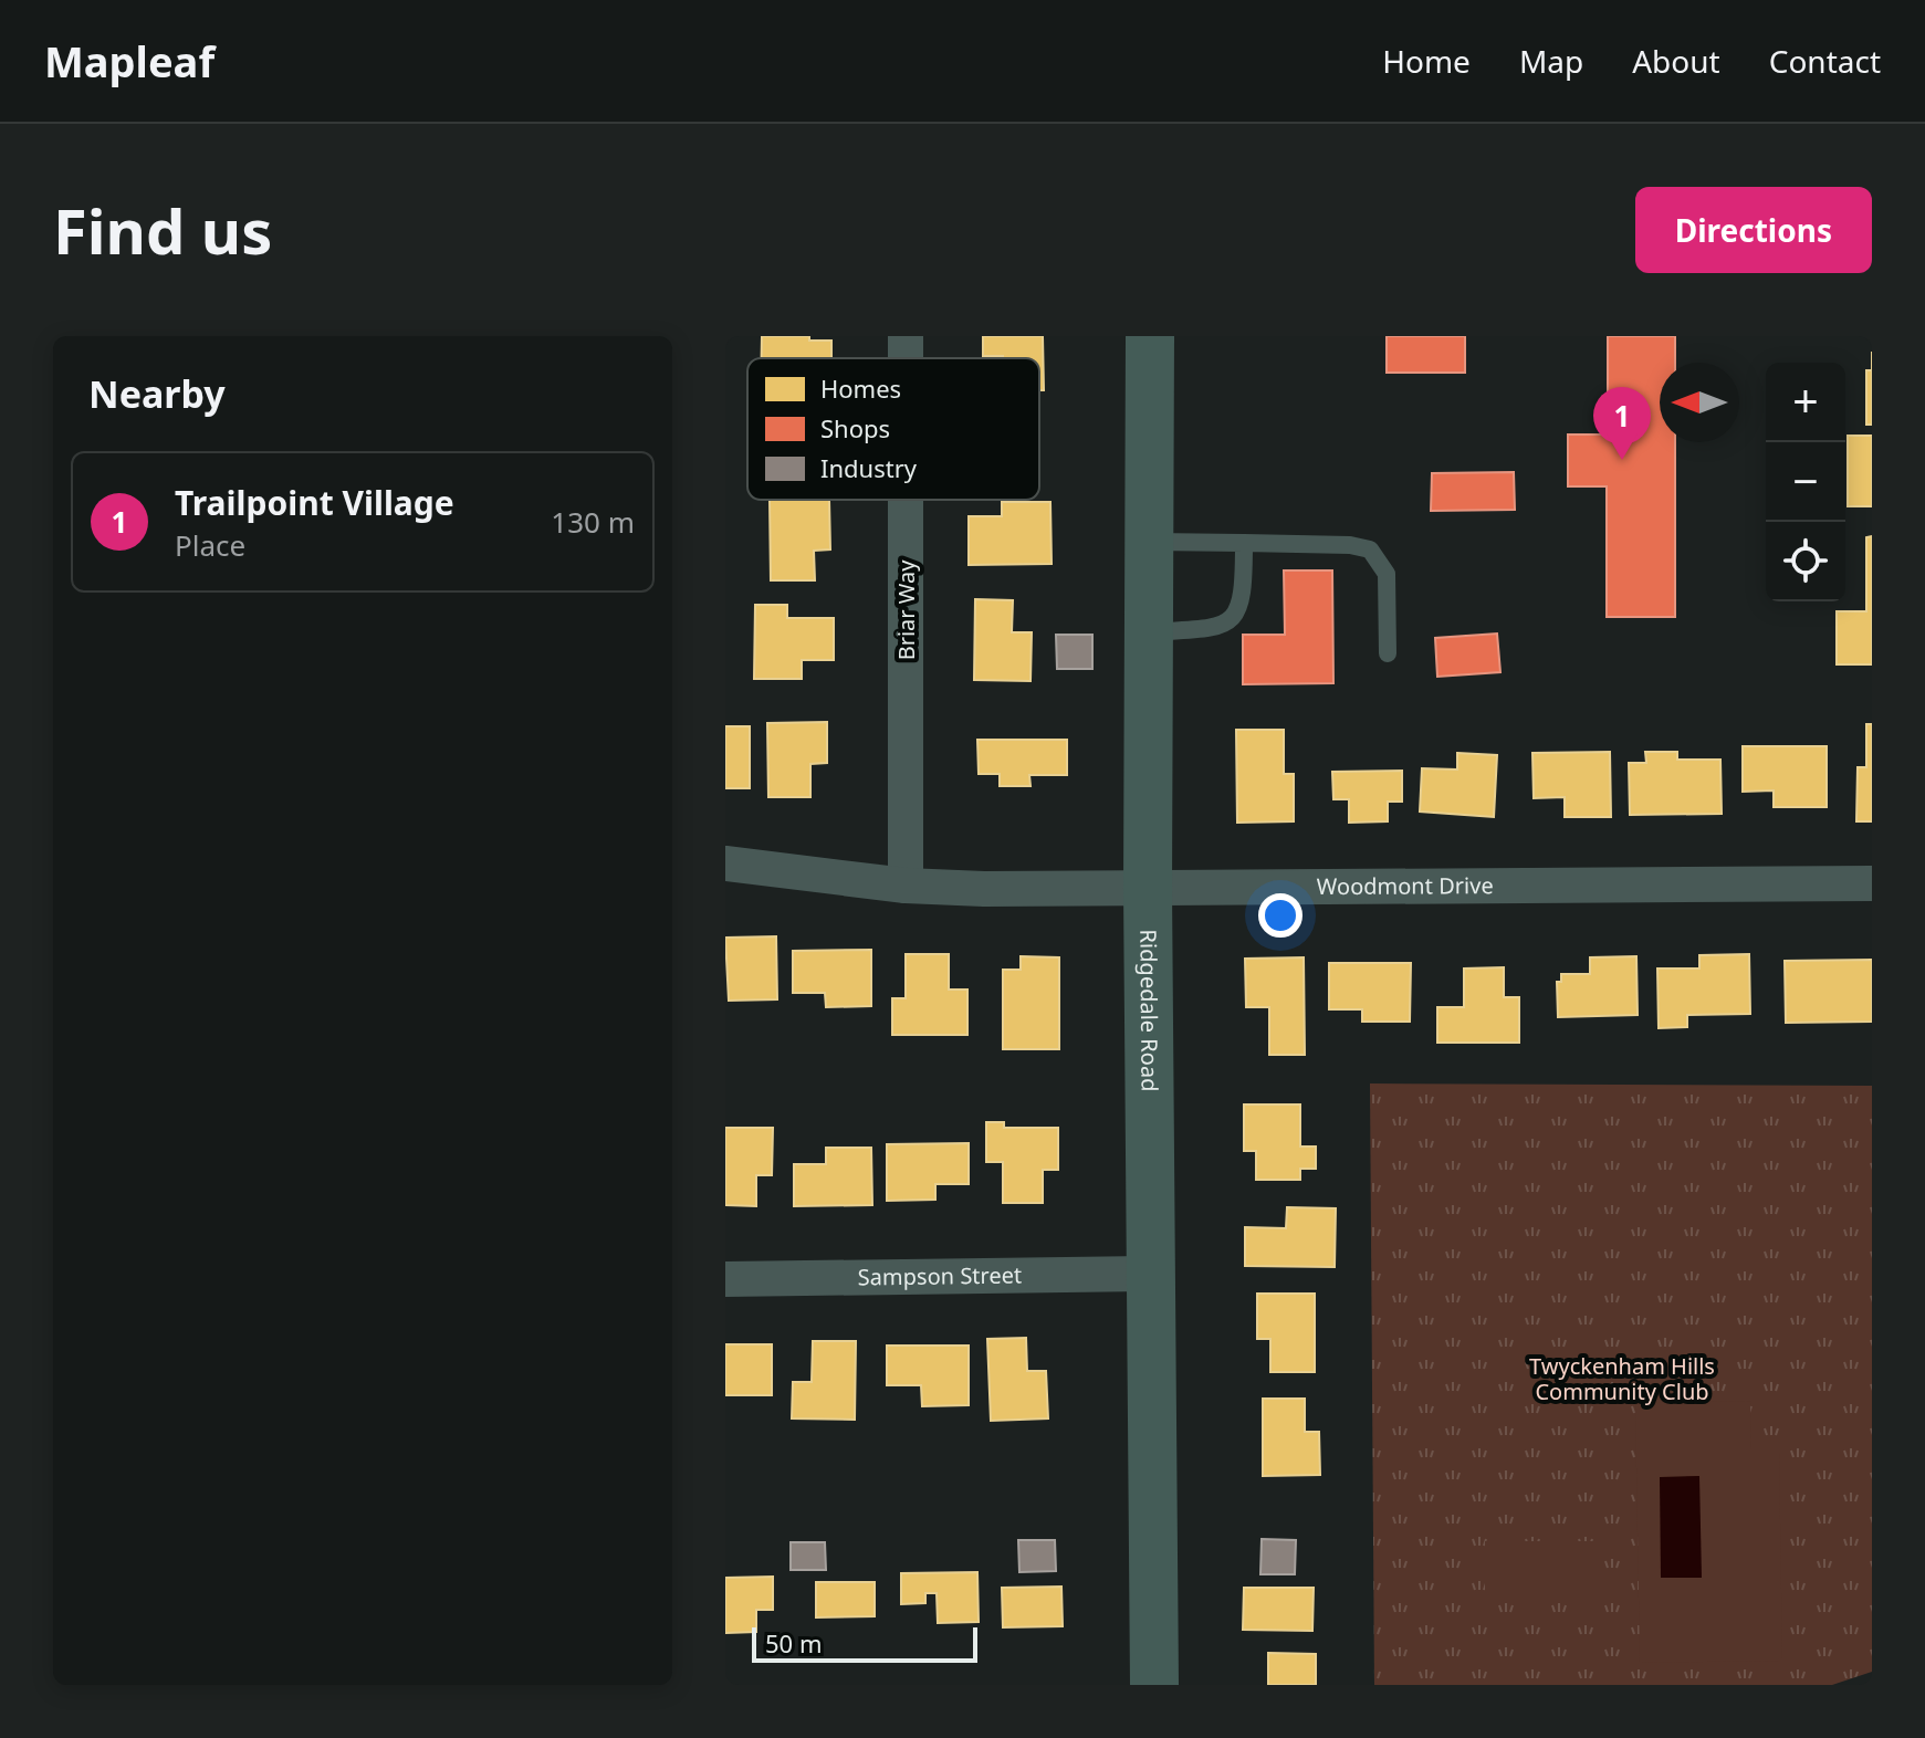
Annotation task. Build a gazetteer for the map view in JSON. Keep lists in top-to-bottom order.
{
  "streets": {
    "street": [
      "Briar Way",
      "Woodmont Drive",
      "Ridgedale Road",
      "Sampson Street"
    ]
  },
  "crossings": [
    ["Briar Way", "Woodmont Drive"],
    ["Woodmont Drive", "Ridgedale Road"],
    ["Ridgedale Road", "Sampson Street"]
  ],
  "parks": ["Twyckenham Hills Community Club"],
  "legend": ["Homes", "Shops", "Industry"],
  "scale_bar": "50 m",
  "north": "left",
  "page": {
    "header": "Mapleaf",
    "nav": [
      "Home",
      "Map",
      "About",
      "Contact"
    ],
    "buttons": "Directions",
    "title": "Find us",
    "heading": "Nearby",
    "map_buttons": ["+", "−"],
    "pins": "1",
    "list": [
      {
        "mark": "1",
        "name": "Trailpoint Village",
        "note": "Place",
        "value": "130 m"
      }
    ],
    "scale": "50 m"
  }
}
